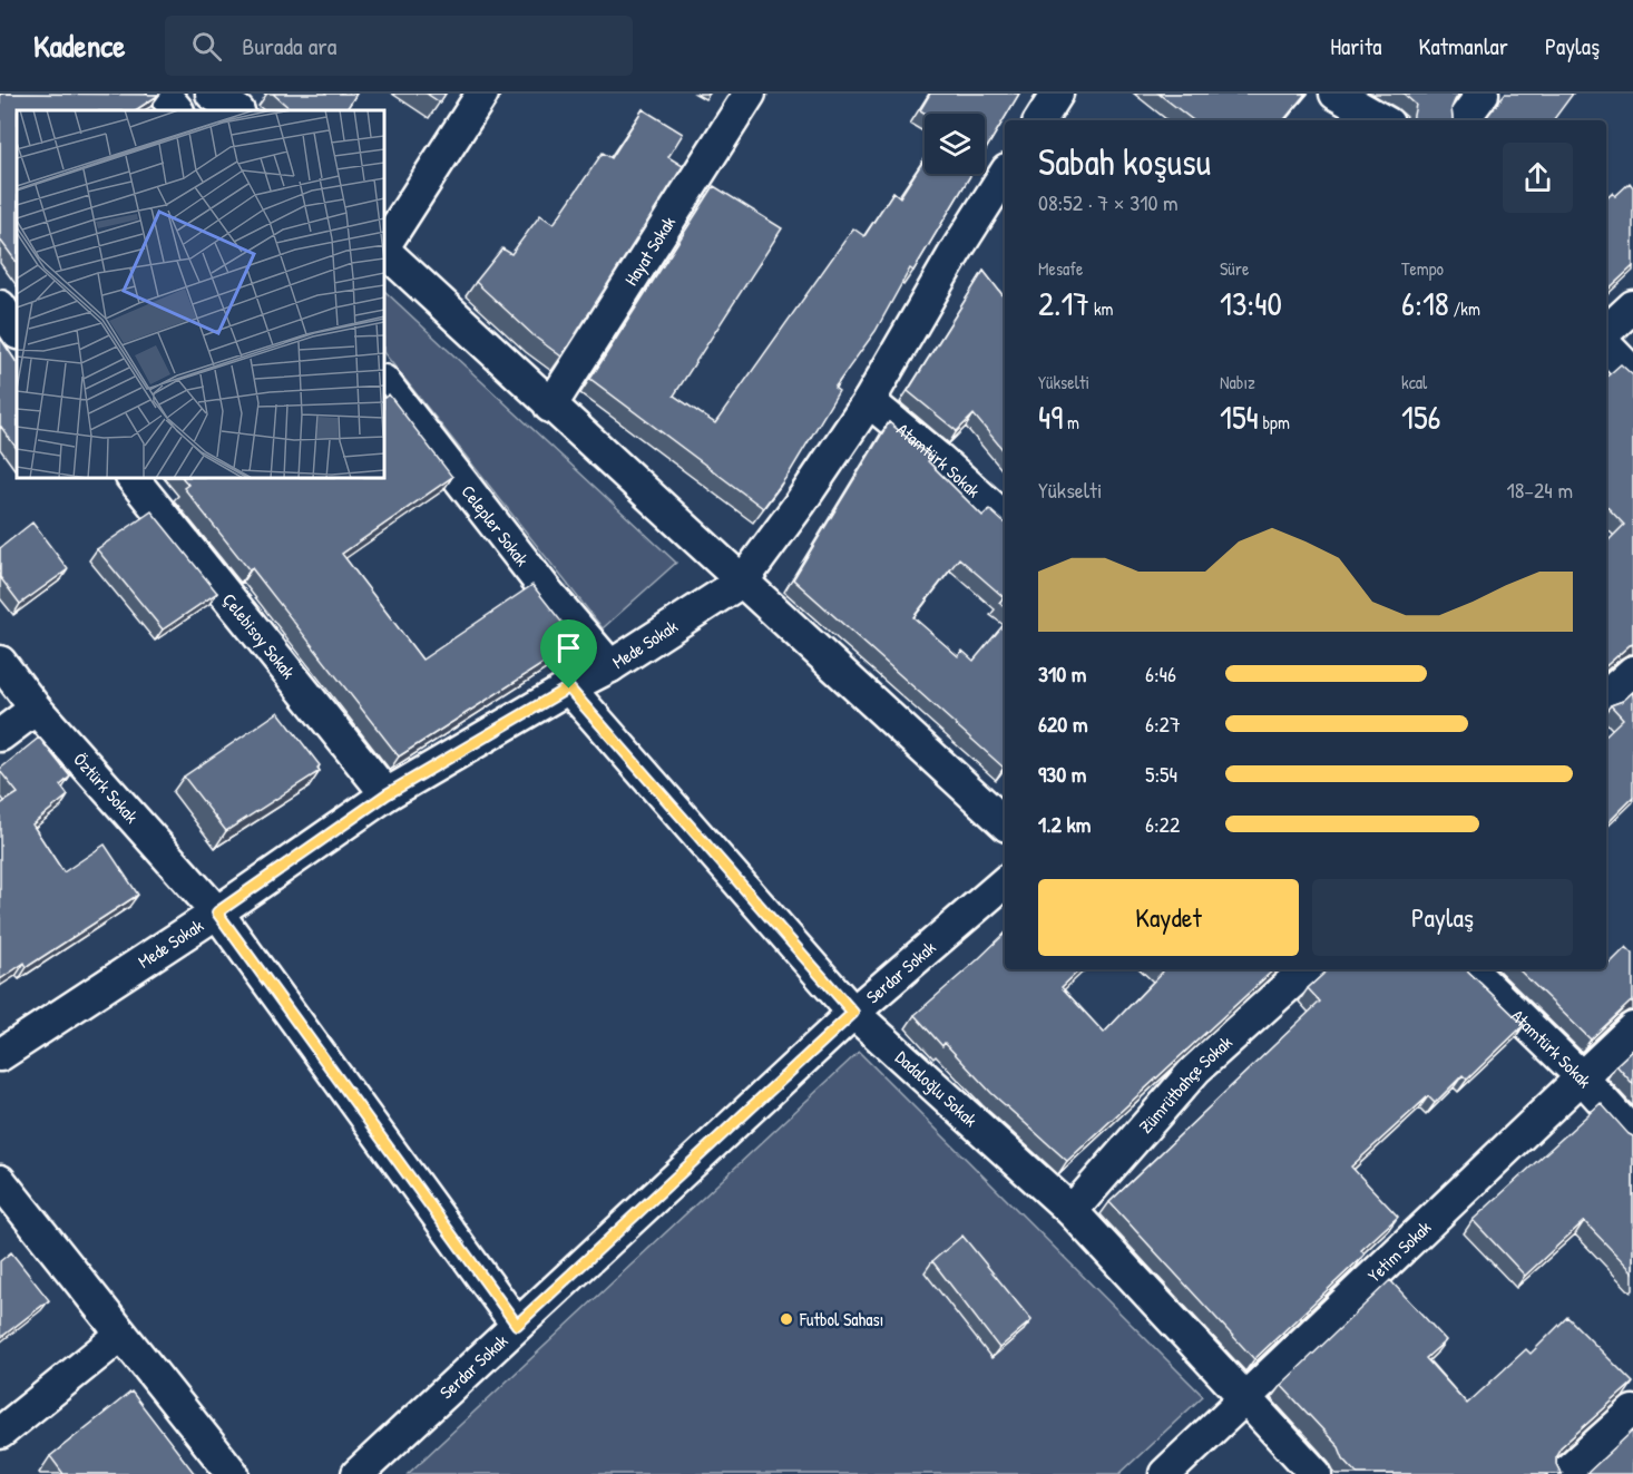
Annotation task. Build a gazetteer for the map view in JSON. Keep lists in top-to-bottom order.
{
  "streets": {
    "street": [
      "Hayat Sokak",
      "Atamtürk Sokak",
      "Celepler Sokak",
      "Çelebisoy Sokak",
      "Mede Sokak",
      "Öztürk Sokak",
      "Serdar Sokak",
      "Zümrütbahçe Sokak",
      "Dadaloğlu Sokak",
      "Yetim Sokak"
    ]
  },
  "crossings": [
    ["Atamtürk Sokak", "Mede Sokak"],
    ["Atamtürk Sokak", "Yetim Sokak"],
    ["Celepler Sokak", "Mede Sokak"],
    ["Çelebisoy Sokak", "Mede Sokak"],
    ["Mede Sokak", "Öztürk Sokak"],
    ["Mede Sokak", "Dadaloğlu Sokak"],
    ["Öztürk Sokak", "Serdar Sokak"],
    ["Serdar Sokak", "Dadaloğlu Sokak"],
    ["Zümrütbahçe Sokak", "Dadaloğlu Sokak"],
    ["Dadaloğlu Sokak", "Yetim Sokak"]
  ],
  "places": ["Futbol Sahası"],
  "page": {
    "header": "Kadence",
    "search": "Burada ara",
    "nav": ["Harita", "Katmanlar", "Paylaş"],
    "heading": ["Sabah koşusu", "08:52 · 7 × 310 m"],
    "stats": [
      ["Mesafe", "2.17 km"],
      ["Süre", "13:40"],
      ["Tempo", "6:18 /km"],
      ["Yükselti", "49 m"],
      ["Nabız", "154 bpm"],
      ["kcal", "156"]
    ],
    "chart": ["Yükselti", "18–24 m"],
    "list": [
      {
        "name": "310 m",
        "note": "6:46"
      },
      {
        "name": "620 m",
        "note": "6:27"
      },
      {
        "name": "930 m",
        "note": "5:54"
      },
      {
        "name": "1.2 km",
        "note": "6:22"
      }
    ],
    "buttons": ["Kaydet", "Paylaş"]
  }
}
